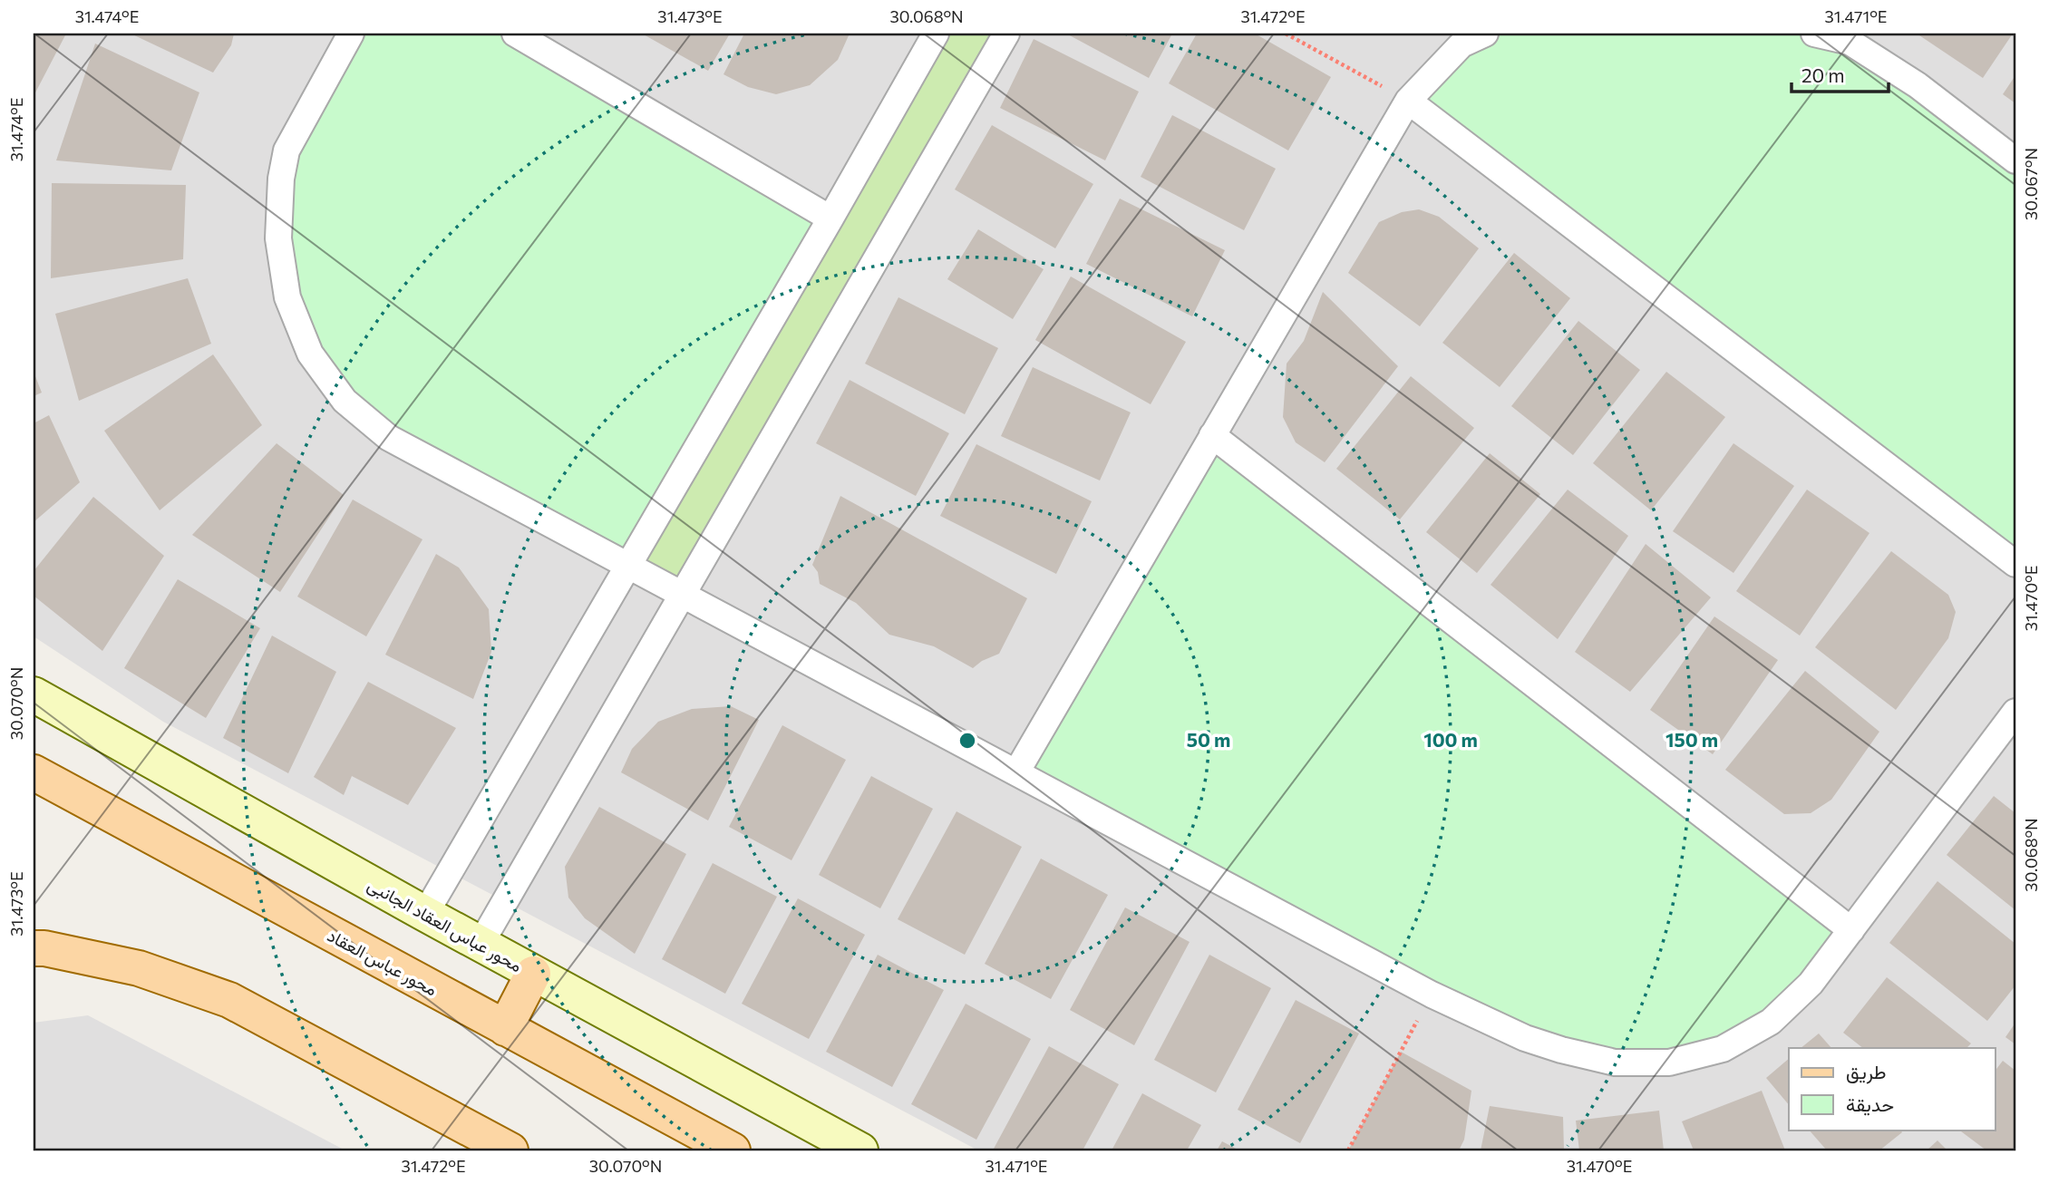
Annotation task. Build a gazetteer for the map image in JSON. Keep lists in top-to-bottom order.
{
  "streets": {
    "main road": ["محور عباس العقاد"],
    "street": ["محور عباس العقاد الجانبى"]
  },
  "legend": ["طريق", "حديقة"],
  "scale_bar": "20 m",
  "coordinates": [
    "31.474°E",
    "31.473°E",
    "30.068°N",
    "31.472°E",
    "31.471°E",
    "30.067°N",
    "31.470°E",
    "30.070°N"
  ],
  "rings": ["50 m", "100 m", "150 m"]
}
